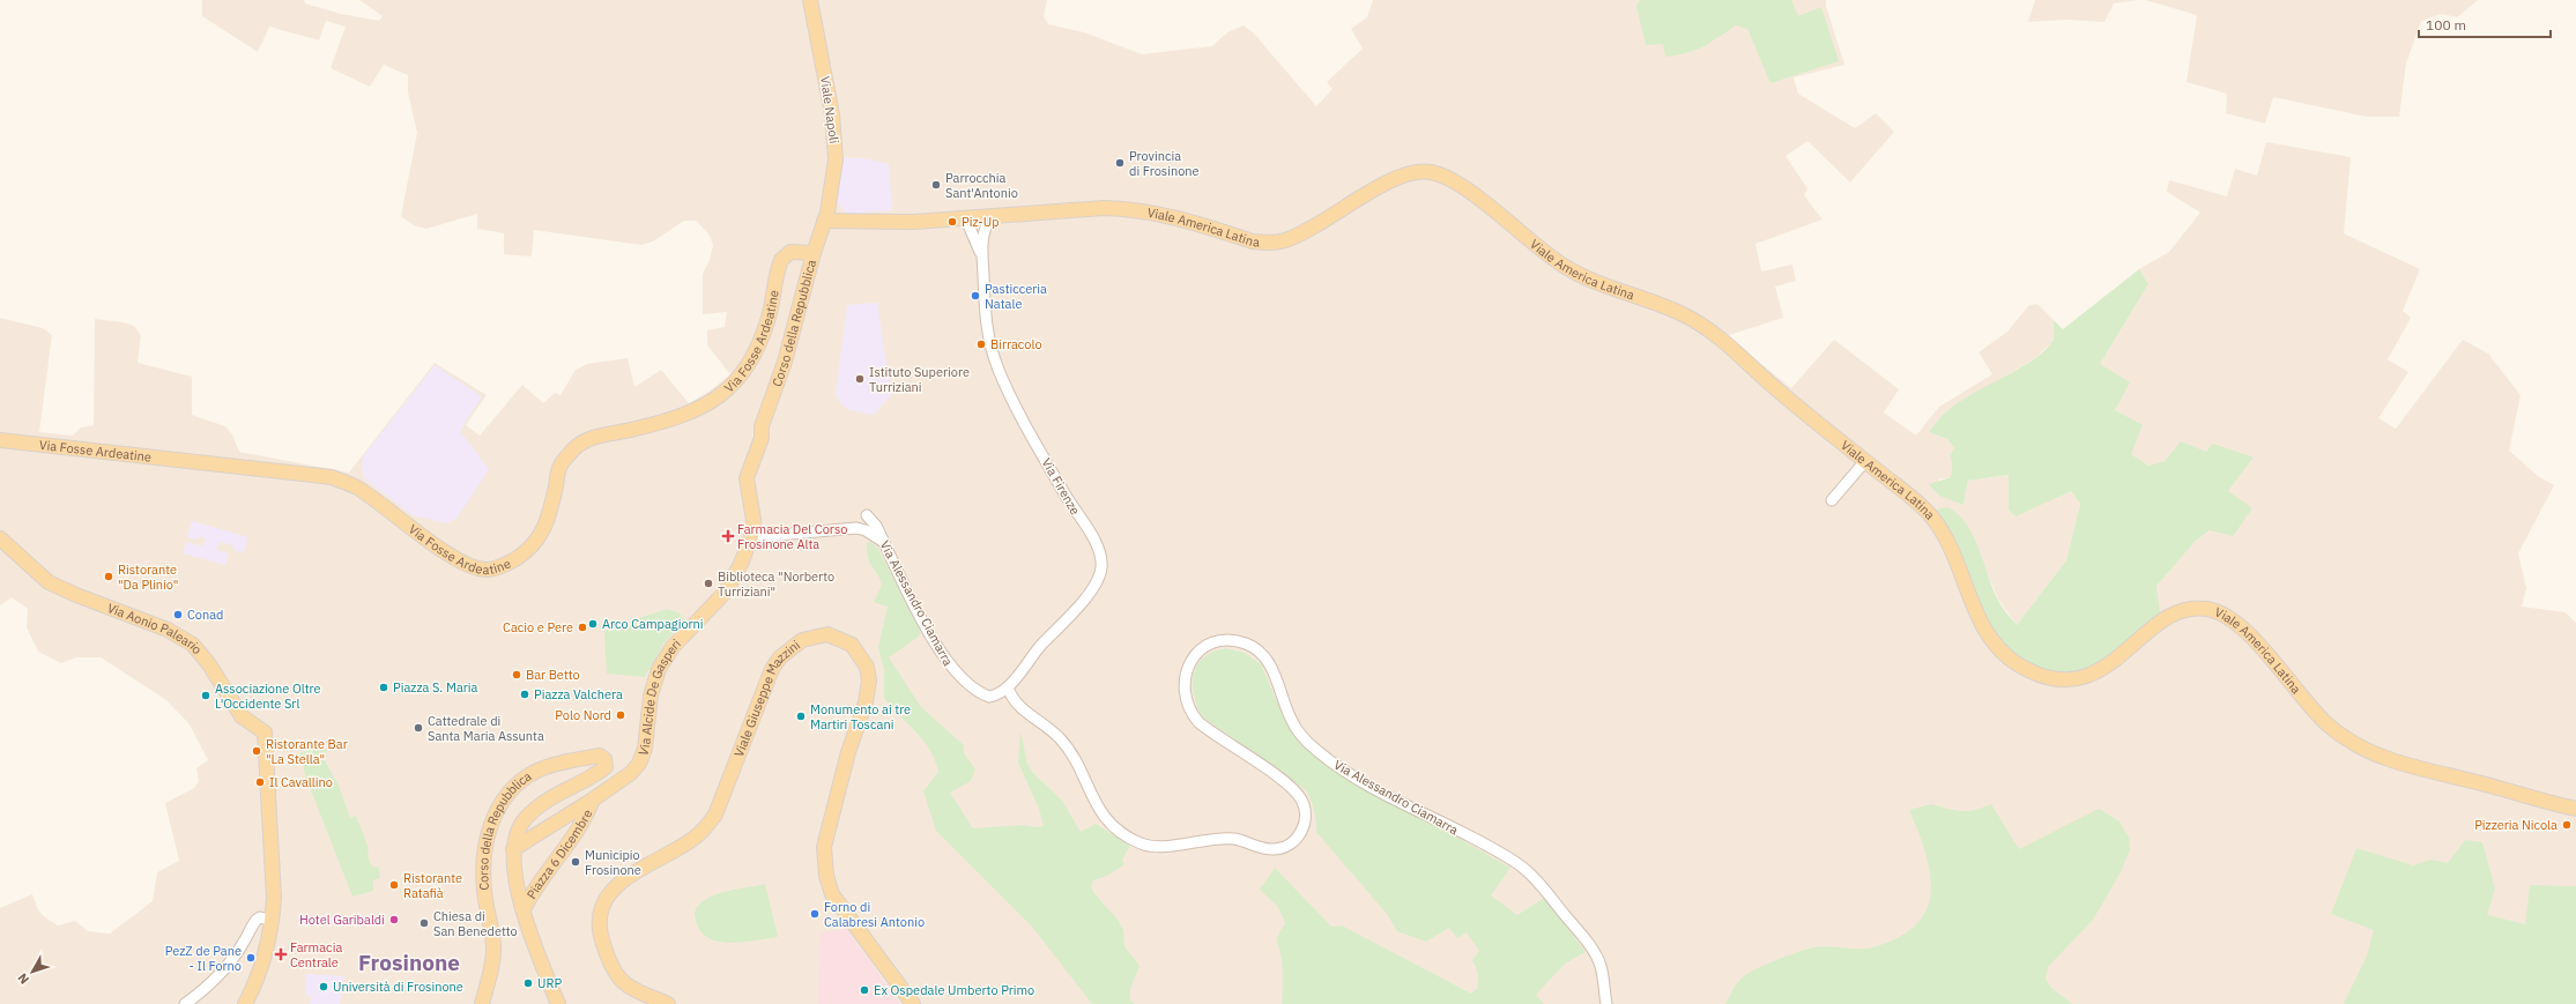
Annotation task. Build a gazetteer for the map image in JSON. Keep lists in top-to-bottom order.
{
  "streets": {
    "main road": [
      "Viale Napoli",
      "Viale America Latina",
      "Corso della Repubblica",
      "Via Fosse Ardeatine",
      "Via Aonio Paleario",
      "Via Alcide De Gasperi",
      "Viale Giuseppe Mazzini",
      "Piazza 6 Dicembre"
    ],
    "street": ["Via Firenze", "Via Alessandro Ciamarra"]
  },
  "crossings": [
    ["Viale Napoli", "Viale America Latina"],
    ["Viale Napoli", "Corso della Repubblica"],
    ["Viale America Latina", "Corso della Repubblica"],
    ["Corso della Repubblica", "Via Fosse Ardeatine"],
    ["Corso della Repubblica", "Via Alcide De Gasperi"],
    ["Via Firenze", "Via Alessandro Ciamarra"],
    ["Via Alcide De Gasperi", "Piazza 6 Dicembre"]
  ],
  "districts": ["Frosinone"],
  "places": {
    "other": [
      "Provincia di Frosinone",
      "Parrocchia Sant'Antonio",
      "Piz-Up",
      "Pasticceria Natale",
      "Birracolo",
      "Istituto Superiore Turriziani",
      "Ristorante \"Da Plinio\"",
      "Biblioteca \"Norberto Turriziani\"",
      "Conad",
      "Arco Campagiorni",
      "Cacio e Pere",
      "Bar Betto",
      "Piazza S. Maria",
      "Piazza Valchera",
      "Associazione Oltre L'Occidente Srl",
      "Polo Nord",
      "Monumento ai tre Martiri Toscani",
      "Cattedrale di Santa Maria Assunta",
      "Ristorante Bar \"La Stella\"",
      "Il Cavallino",
      "Pizzeria Nicola",
      "Municipio Frosinone",
      "Ristorante Ratafià",
      "Forno di Calabresi Antonio",
      "Hotel Garibaldi",
      "Chiesa di San Benedetto",
      "PezZ de Pane - Il Forno",
      "URP",
      "Università di Frosinone",
      "Ex Ospedale Umberto Primo"
    ],
    "health": ["Farmacia Del Corso Frosinone Alta", "Farmacia Centrale"]
  },
  "scale_bar": "100 m",
  "north": "bottom left"
}
